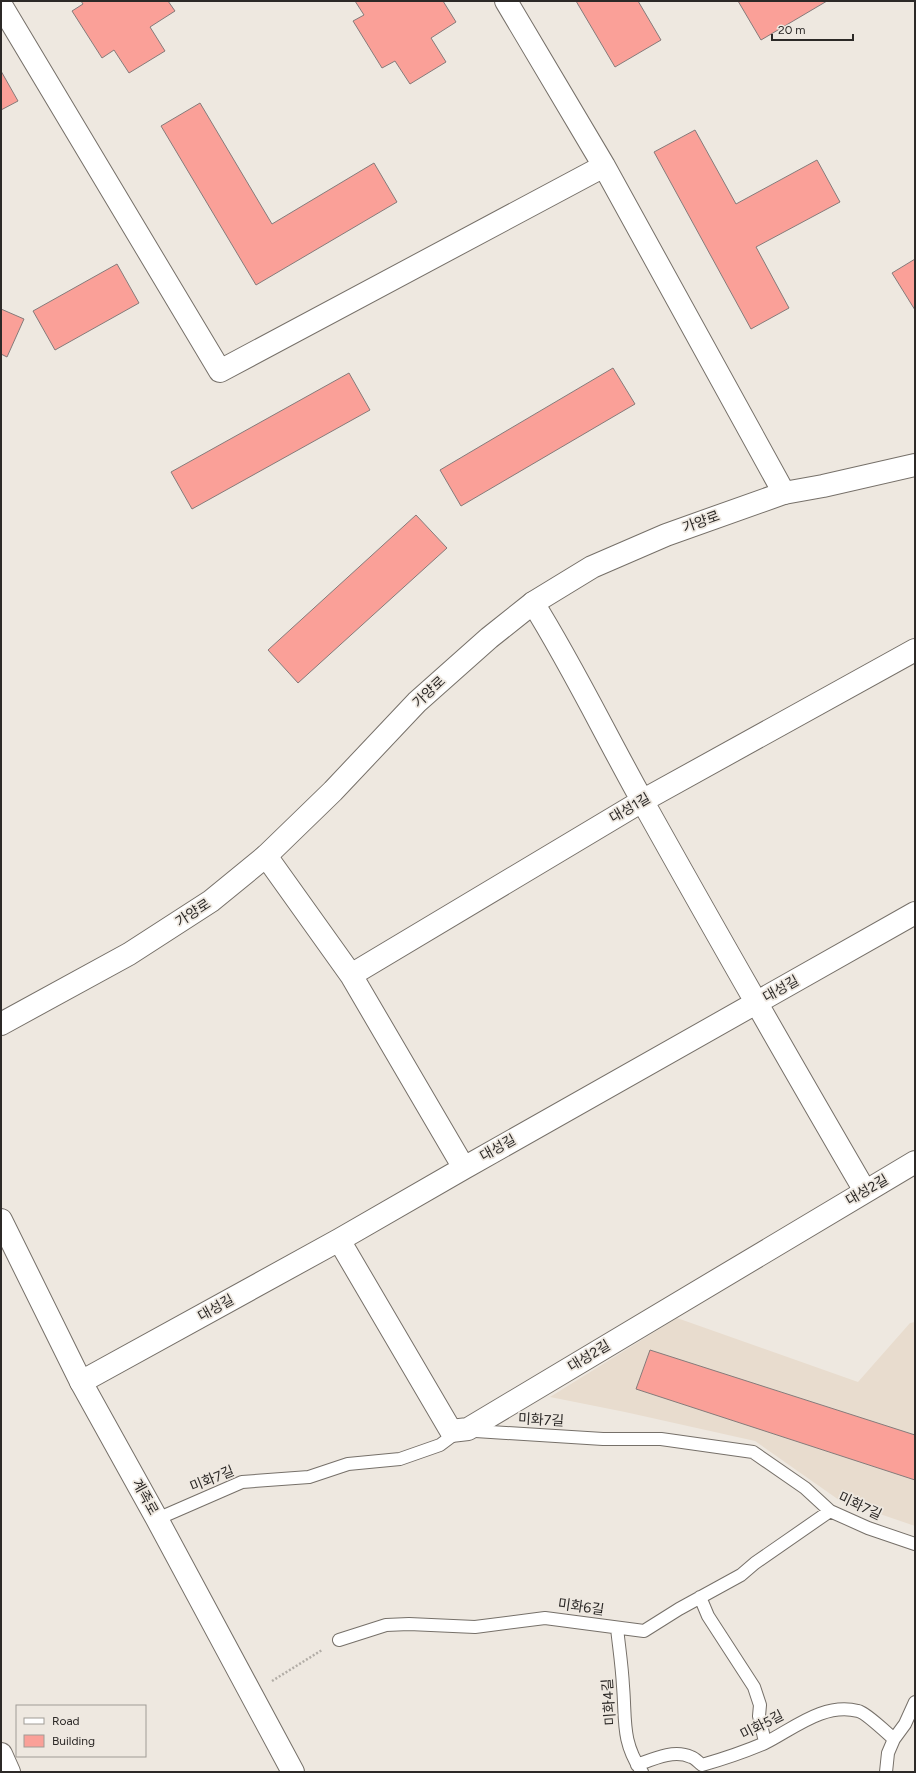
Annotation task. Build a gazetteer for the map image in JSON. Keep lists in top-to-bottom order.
{
  "streets": {
    "street": [
      "가양로",
      "대성1길",
      "대성길",
      "대성2길",
      "계족로"
    ],
    "lane": [
      "미화7길",
      "미화6길",
      "미화4길",
      "미화5길"
    ]
  },
  "crossings": [
    ["대성길", "계족로"],
    ["대성2길", "미화7길"],
    ["미화7길", "계족로"],
    ["미화7길", "미화6길"],
    ["미화6길", "미화4길"],
    ["미화4길", "미화5길"]
  ],
  "legend": ["Road", "Building"],
  "scale_bar": "20 m"
}
